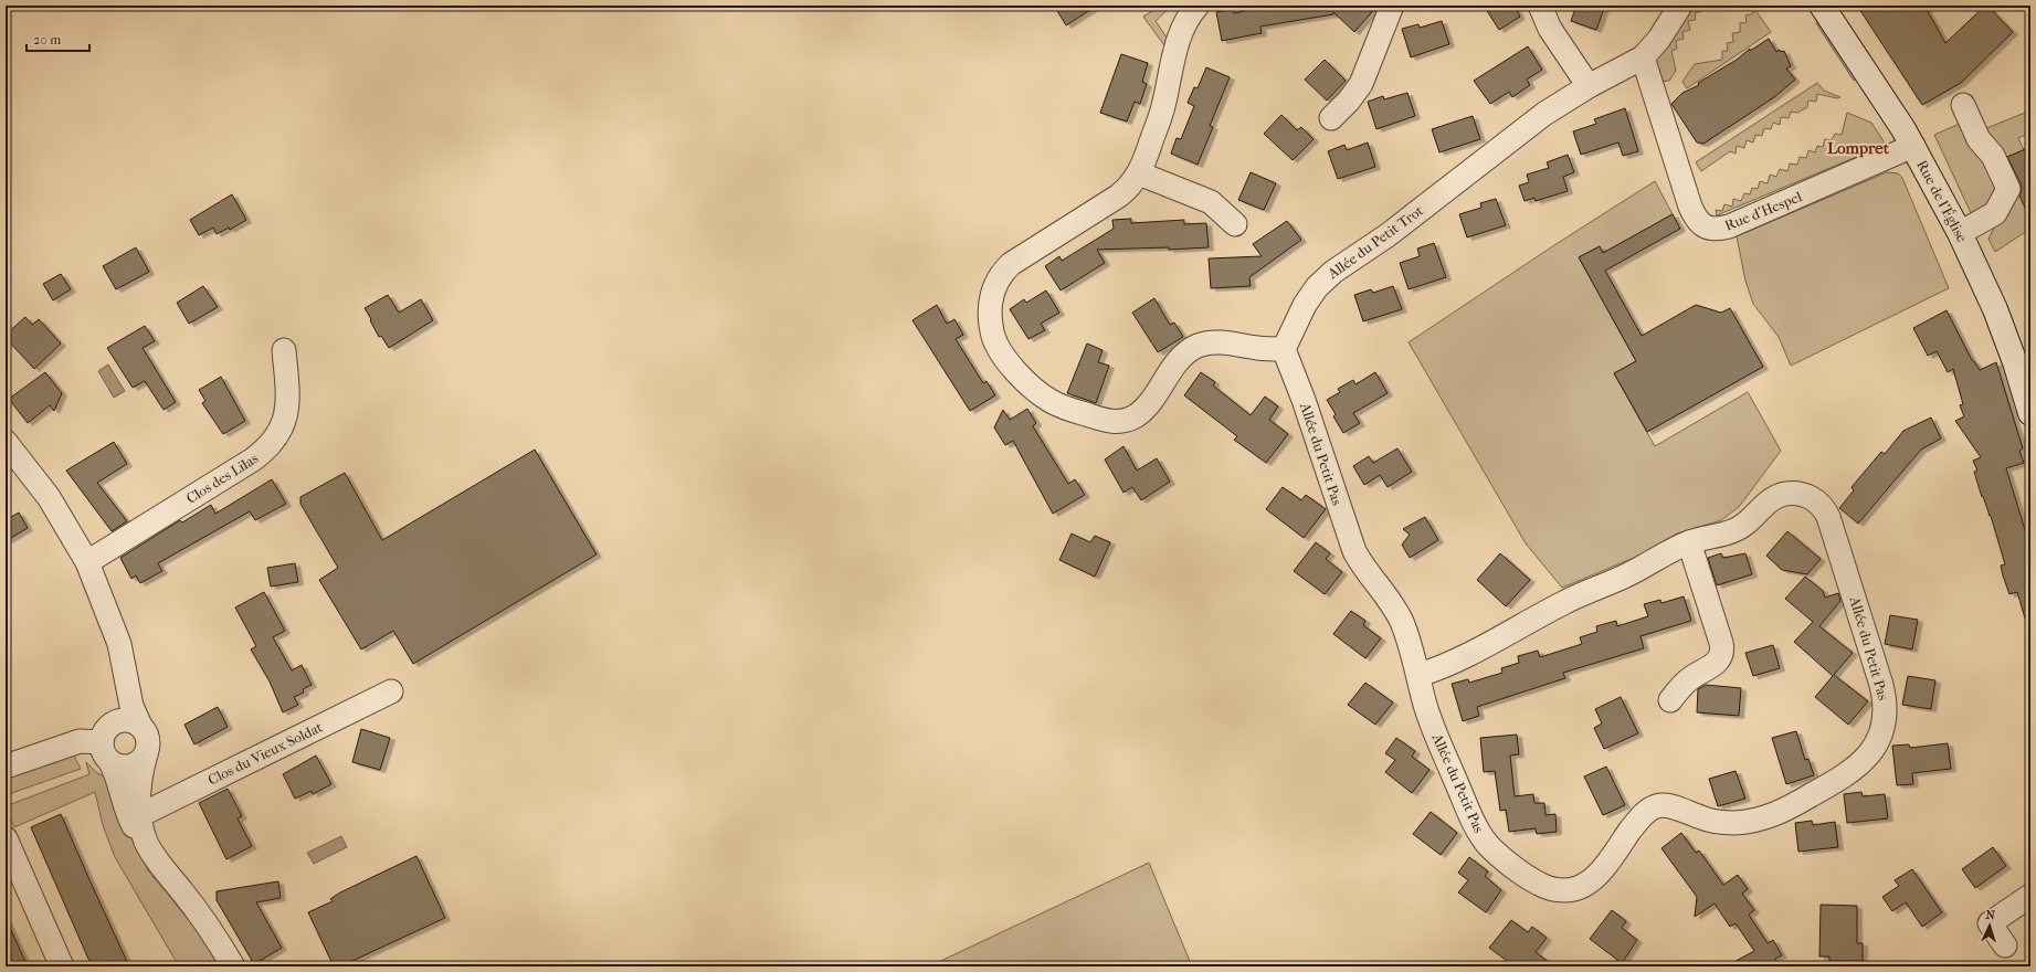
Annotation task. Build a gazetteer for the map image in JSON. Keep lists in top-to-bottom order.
{
  "streets": {
    "street": [
      "Rue de l'Église",
      "Rue d'Hespel",
      "Allée du Petit Trot",
      "Allée du Petit Pas",
      "Clos des Lilas",
      "Clos du Vieux Soldat"
    ]
  },
  "crossings": [
    ["Rue de l'Église", "Rue d'Hespel"],
    ["Rue d'Hespel", "Allée du Petit Trot"],
    ["Allée du Petit Trot", "Allée du Petit Pas"]
  ],
  "districts": ["Lompret"],
  "scale_bar": "20 m",
  "north": "top"
}
